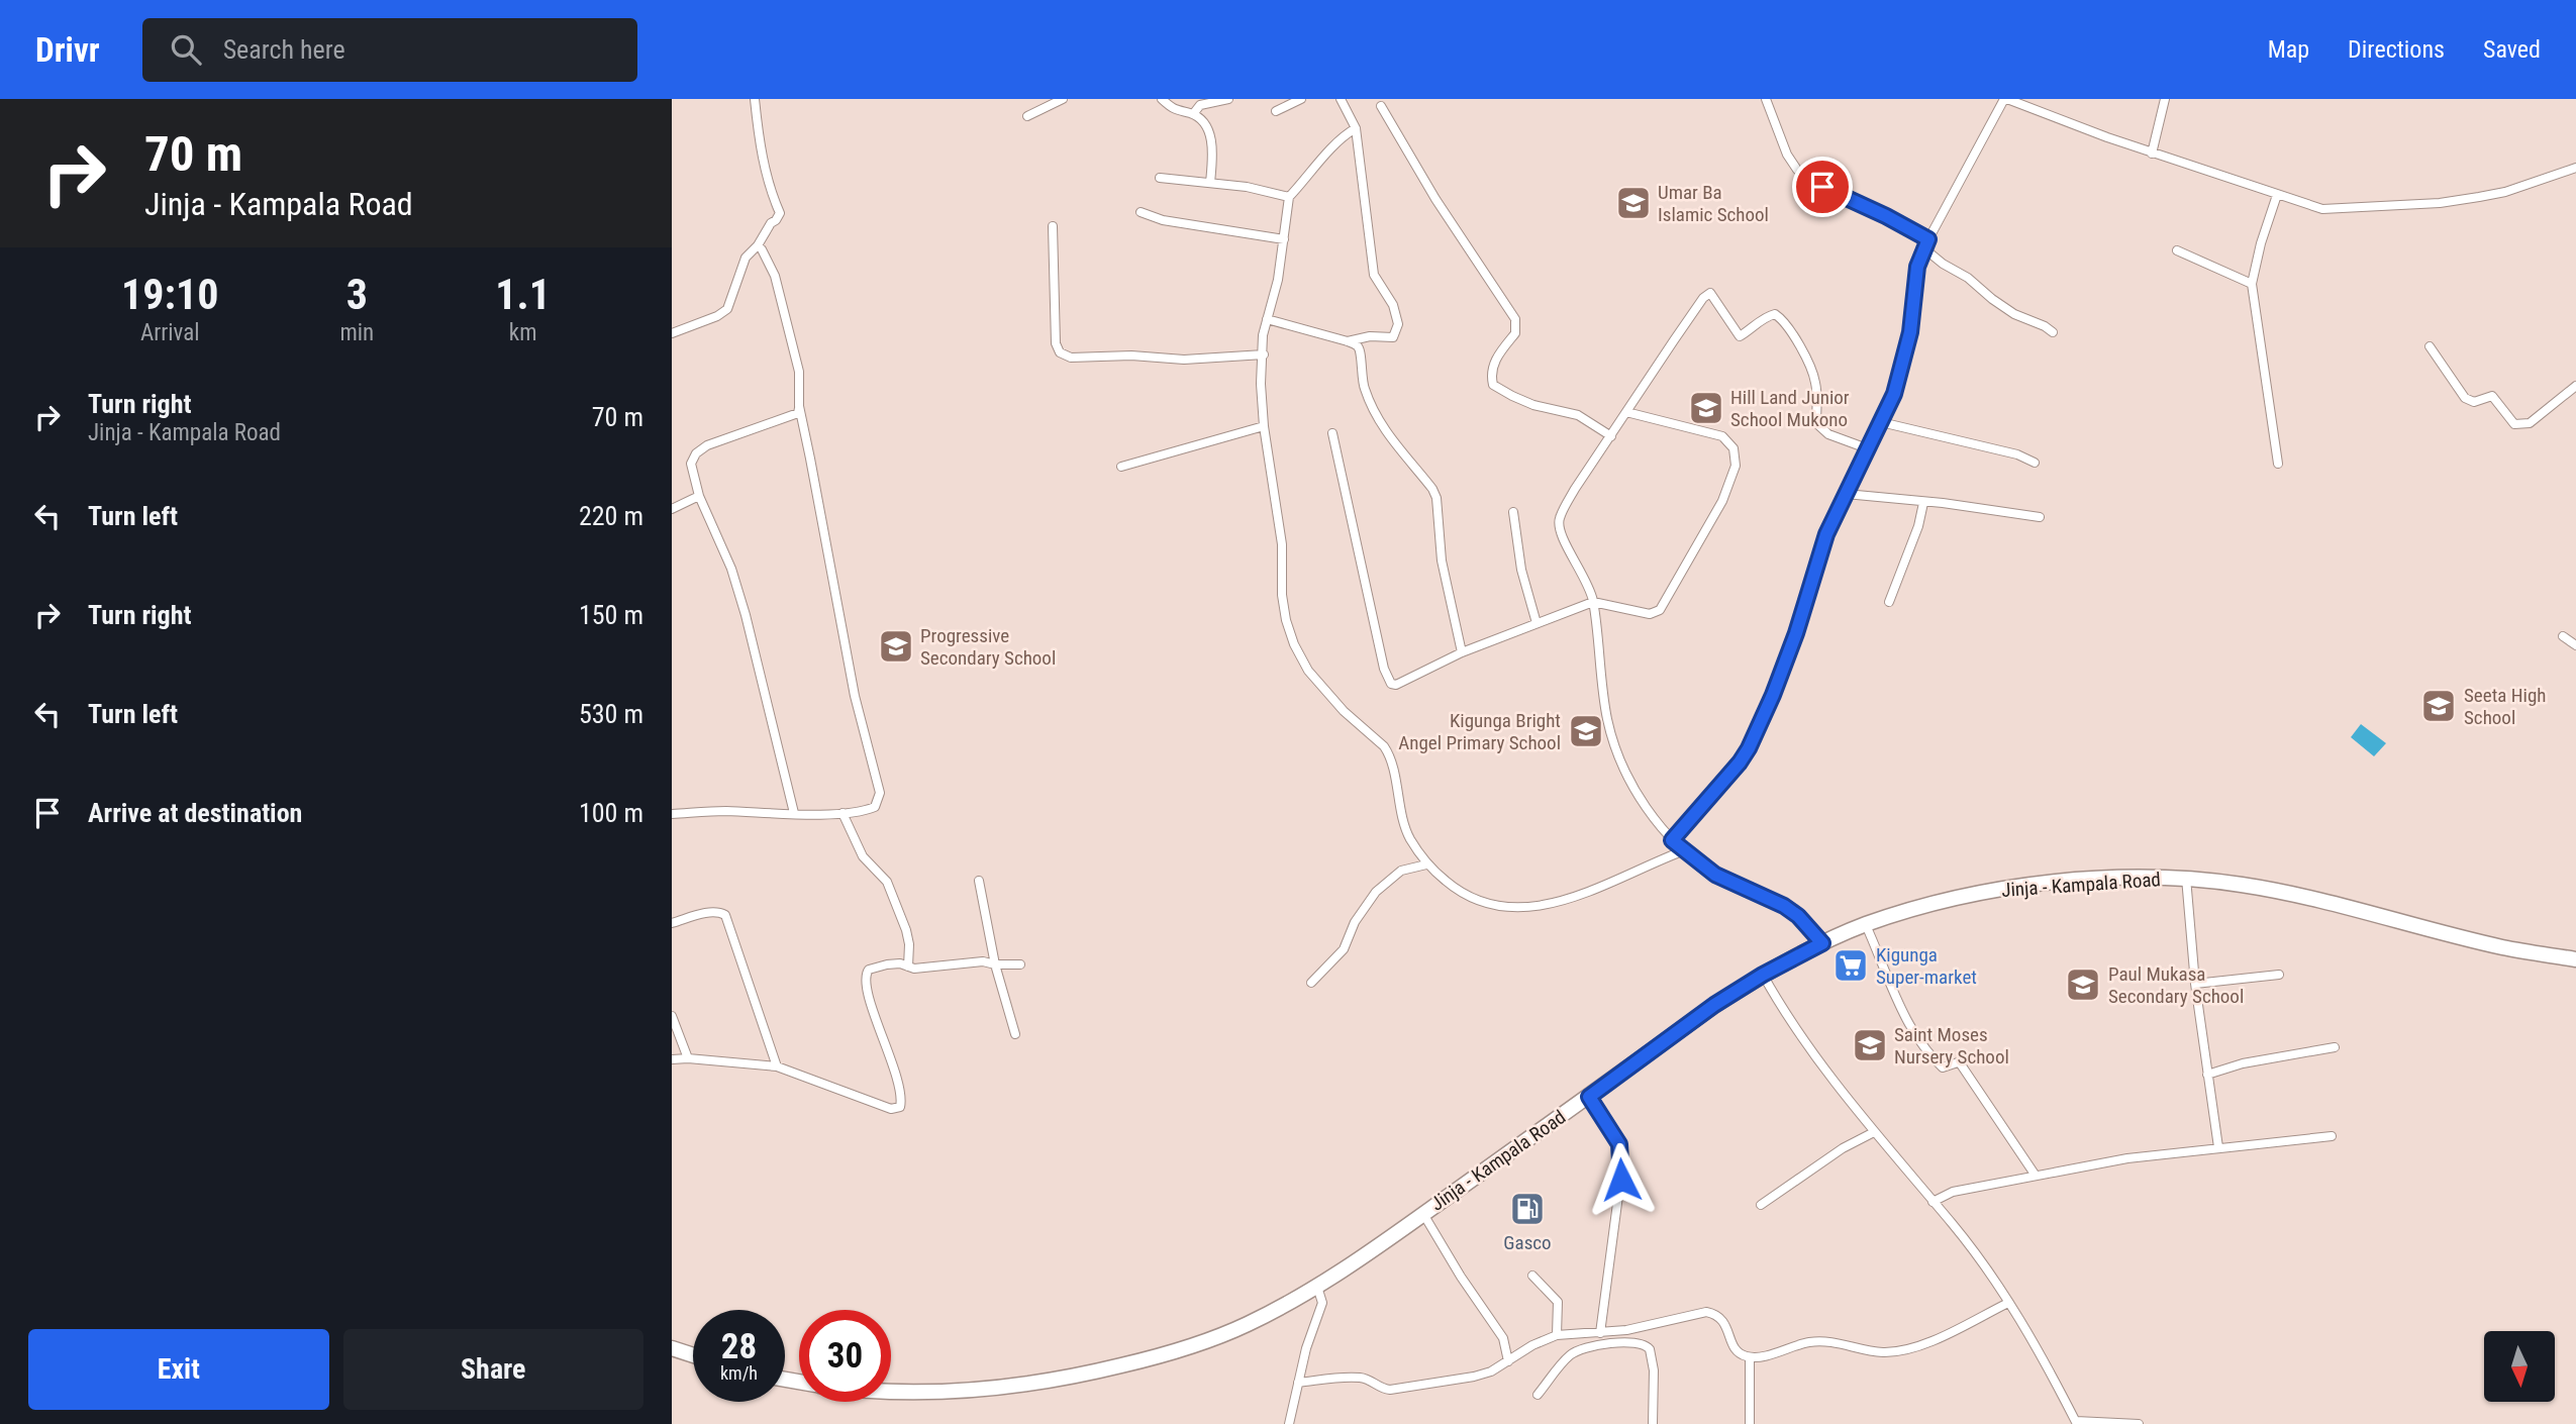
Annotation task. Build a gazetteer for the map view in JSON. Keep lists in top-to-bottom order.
{
  "streets": {
    "highway": ["Jinja - Kampala Road"]
  },
  "places": {
    "school or university": [
      "Umar Ba Islamic School",
      "Hill Land Junior School Mukono",
      "Progressive Secondary School",
      "Seeta High School",
      "Kigunga Bright Angel Primary School",
      "Paul Mukasa Secondary School",
      "Saint Moses Nursery School"
    ],
    "supermarket": ["Kigunga Super-market"],
    "fuel station": ["Gasco"]
  },
  "north": "bottom",
  "page": {
    "header": "Drivr",
    "search": "Search here",
    "nav": ["Map", "Directions", "Saved"],
    "turn": ["70 m", "Jinja - Kampala Road"],
    "eta": [
      "19:10",
      "Arrival",
      "3",
      "min",
      "1.1",
      "km"
    ],
    "list": [
      {
        "name": "Turn right",
        "note": "Jinja - Kampala Road",
        "value": "70 m"
      },
      {
        "name": "Turn left",
        "value": "220 m"
      },
      {
        "name": "Turn right",
        "value": "150 m"
      },
      {
        "name": "Turn left",
        "value": "530 m"
      },
      {
        "name": "Arrive at destination",
        "value": "100 m"
      }
    ],
    "speed": "28 km/h",
    "limit": "30",
    "buttons": ["Exit", "Share"]
  }
}
